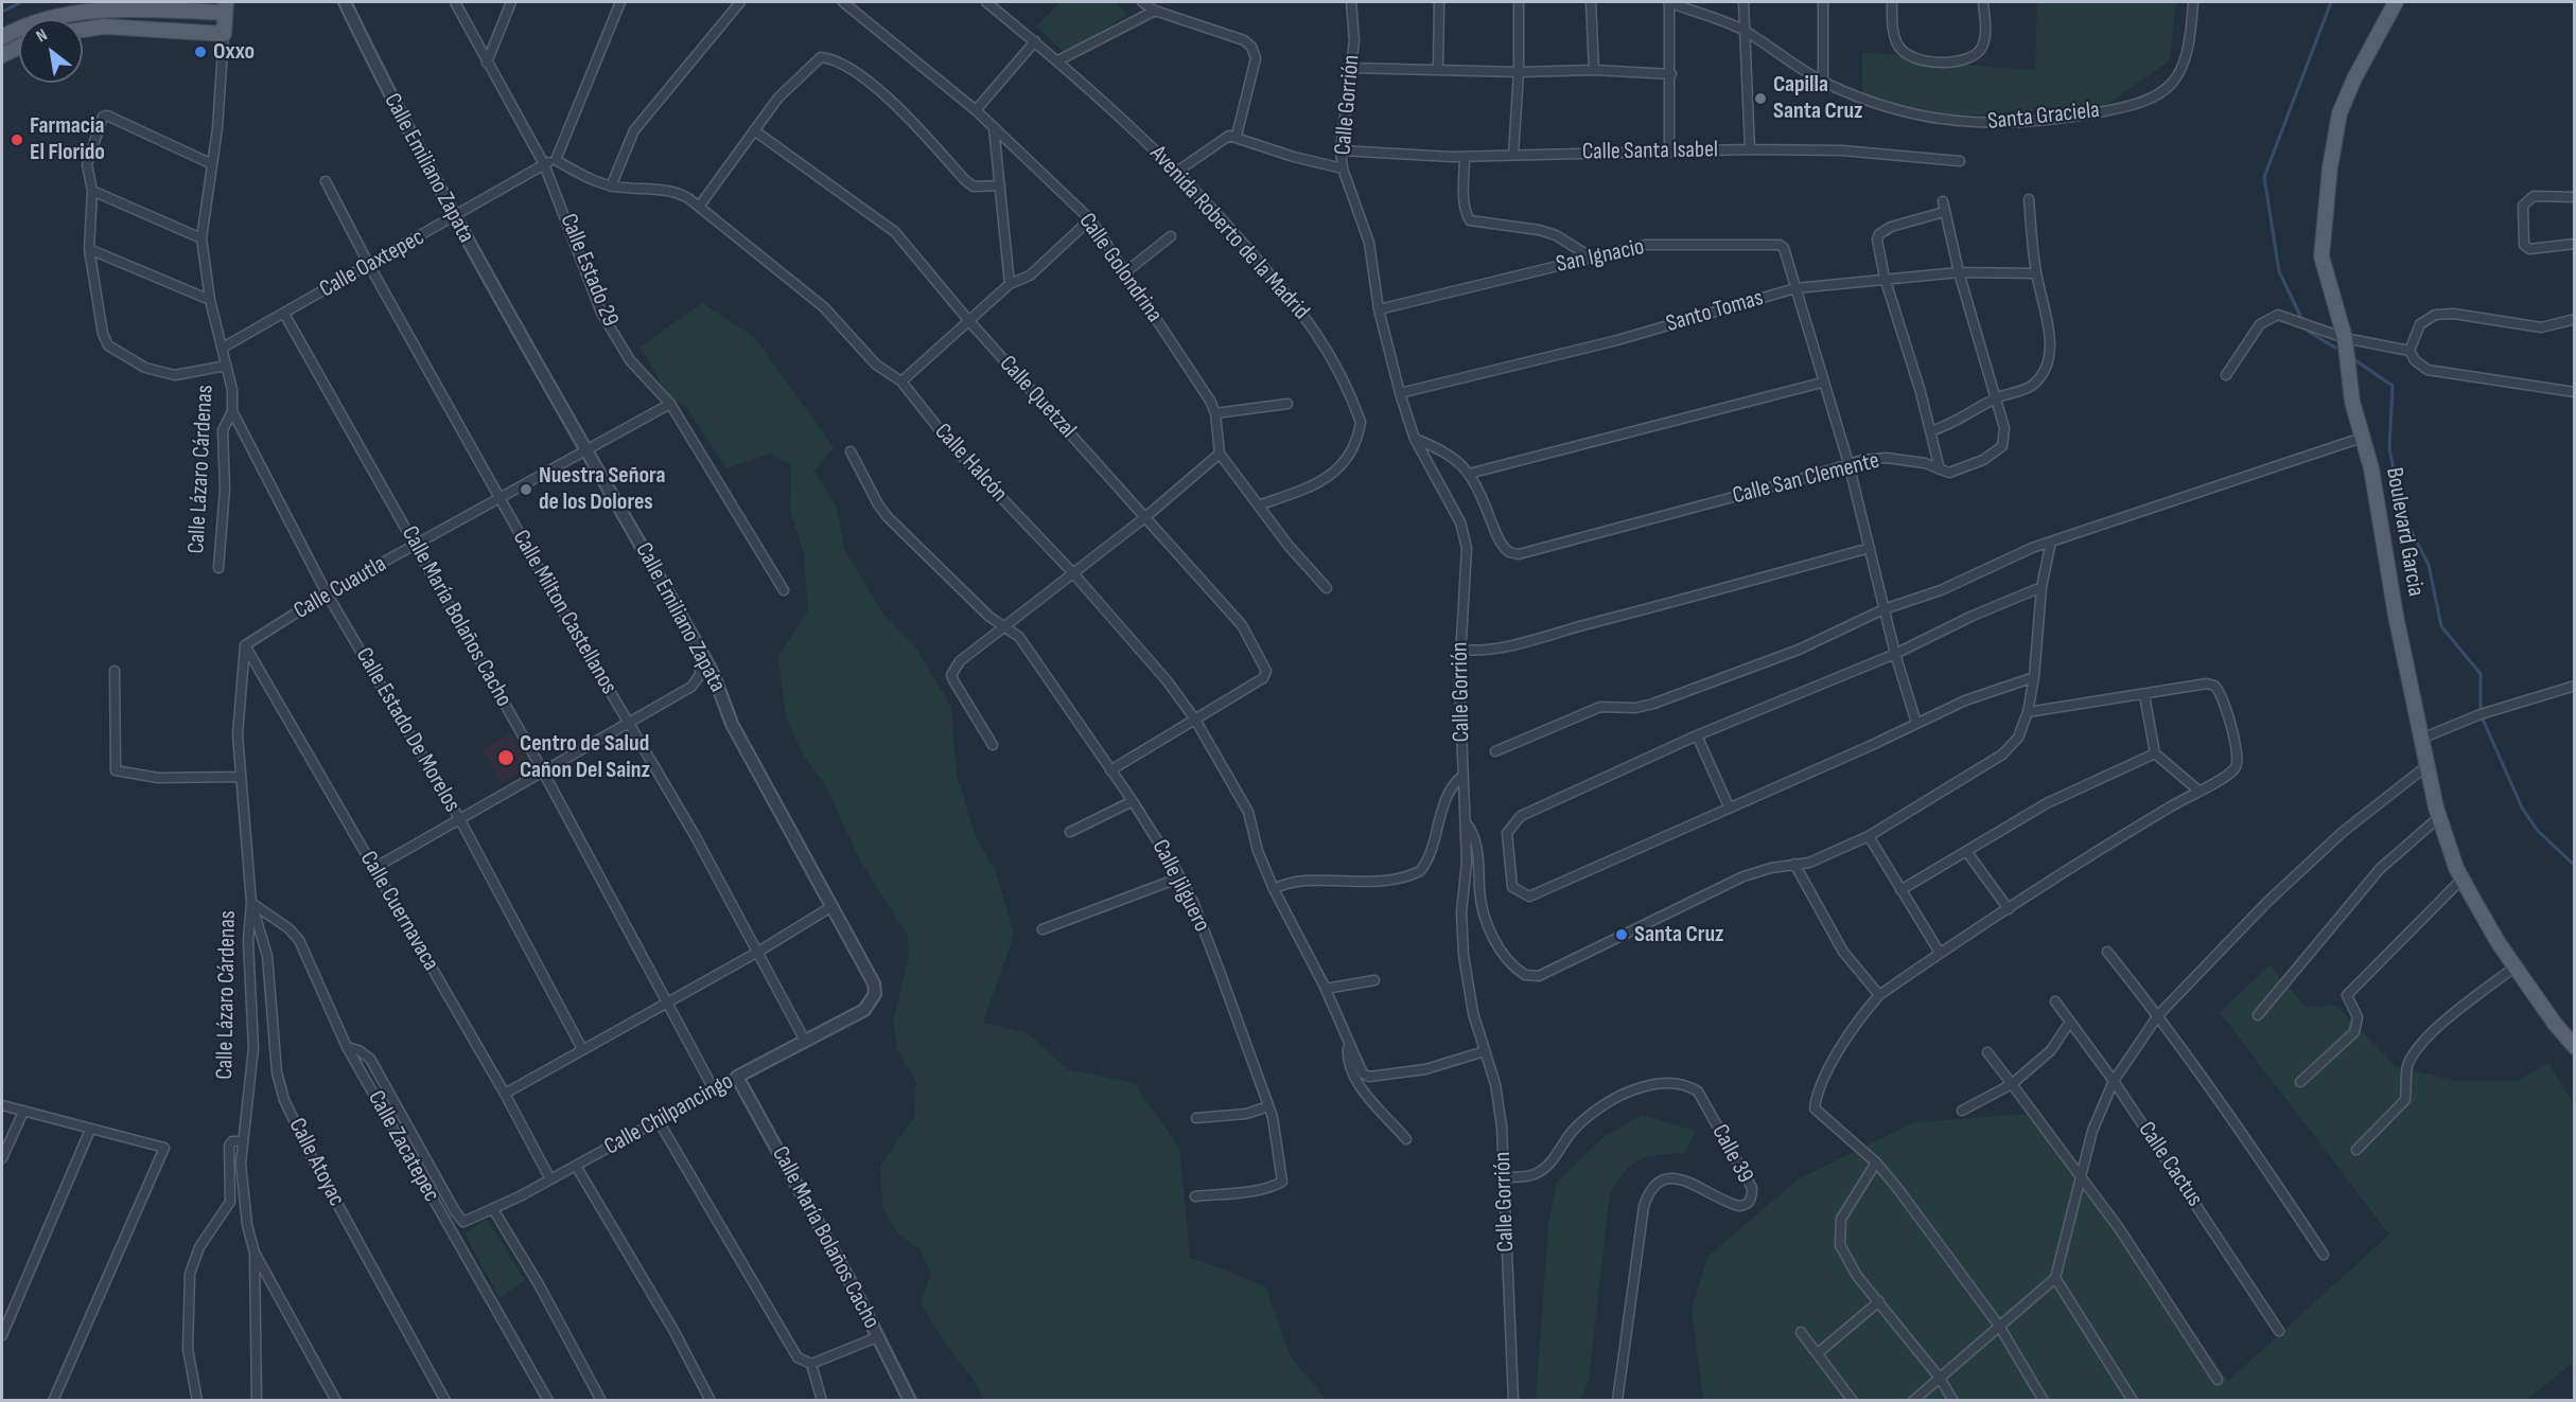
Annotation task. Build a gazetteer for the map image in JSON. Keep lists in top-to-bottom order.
{
  "streets": {
    "main road": ["Calle Lázaro Cárdenas", "Boulevard Garcia"],
    "street": [
      "Calle Gorrión",
      "Santa Graciela",
      "Calle Santa Isabel",
      "Calle Emiliano Zapata",
      "Avenida Roberto de la Madrid",
      "San Ignacio",
      "Calle Oaxtepec",
      "Calle Golondrina",
      "Calle Estado 29",
      "Santo Tomas",
      "Calle Quetzal",
      "Calle Halcón",
      "Calle San Clemente",
      "Calle Cuautla",
      "Calle Milton Castellanos",
      "Calle María Bolaños Cacho",
      "Calle Estado De Morelos",
      "Calle Jilguero",
      "Calle Cuernavaca",
      "Calle Chilpancingo",
      "Calle Zacatepec",
      "Calle 39",
      "Calle Atoyac",
      "Calle Cactus"
    ]
  },
  "crossings": [
    ["Calle Gorrión", "Calle Santa Isabel"],
    ["Calle Gorrión", "San Ignacio"],
    ["Calle Gorrión", "Santo Tomas"],
    ["Calle Gorrión", "Calle Halcón"],
    ["Calle Gorrión", "Calle San Clemente"],
    ["Calle Gorrión", "Calle 39"],
    ["Calle Emiliano Zapata", "Calle Oaxtepec"],
    ["Calle Emiliano Zapata", "Calle Cuautla"],
    ["Calle Emiliano Zapata", "Calle Chilpancingo"],
    ["San Ignacio", "Santo Tomas"],
    ["San Ignacio", "Calle San Clemente"],
    ["Calle Oaxtepec", "Calle Estado 29"],
    ["Calle Oaxtepec", "Calle Halcón"],
    ["Calle Oaxtepec", "Calle Lázaro Cárdenas"],
    ["Calle Oaxtepec", "Calle Milton Castellanos"],
    ["Calle Oaxtepec", "Calle María Bolaños Cacho"],
    ["Calle Estado 29", "Calle Cuautla"],
    ["Santo Tomas", "Calle San Clemente"],
    ["Calle Quetzal", "Calle Halcón"],
    ["Calle Lázaro Cárdenas", "Calle Cuautla"],
    ["Calle Lázaro Cárdenas", "Calle Estado De Morelos"],
    ["Calle Lázaro Cárdenas", "Calle Cuernavaca"],
    ["Calle Lázaro Cárdenas", "Calle Zacatepec"],
    ["Calle Lázaro Cárdenas", "Calle Atoyac"],
    ["Calle Cuautla", "Calle Milton Castellanos"],
    ["Calle Cuautla", "Calle María Bolaños Cacho"],
    ["Calle Cuautla", "Calle Estado De Morelos"],
    ["Calle Cuautla", "Calle Cuernavaca"],
    ["Calle Milton Castellanos", "Calle Chilpancingo"],
    ["Calle María Bolaños Cacho", "Calle Chilpancingo"],
    ["Calle Cuernavaca", "Calle Chilpancingo"],
    ["Calle Chilpancingo", "Calle Zacatepec"],
    ["Calle Zacatepec", "Calle Atoyac"]
  ],
  "places": [
    "Oxxo",
    "Capilla Santa Cruz",
    "Farmacia El Florido",
    "Nuestra Señora de los Dolores",
    "Centro de Salud Cañon Del Sainz",
    "Santa Cruz"
  ],
  "north": "top left"
}
